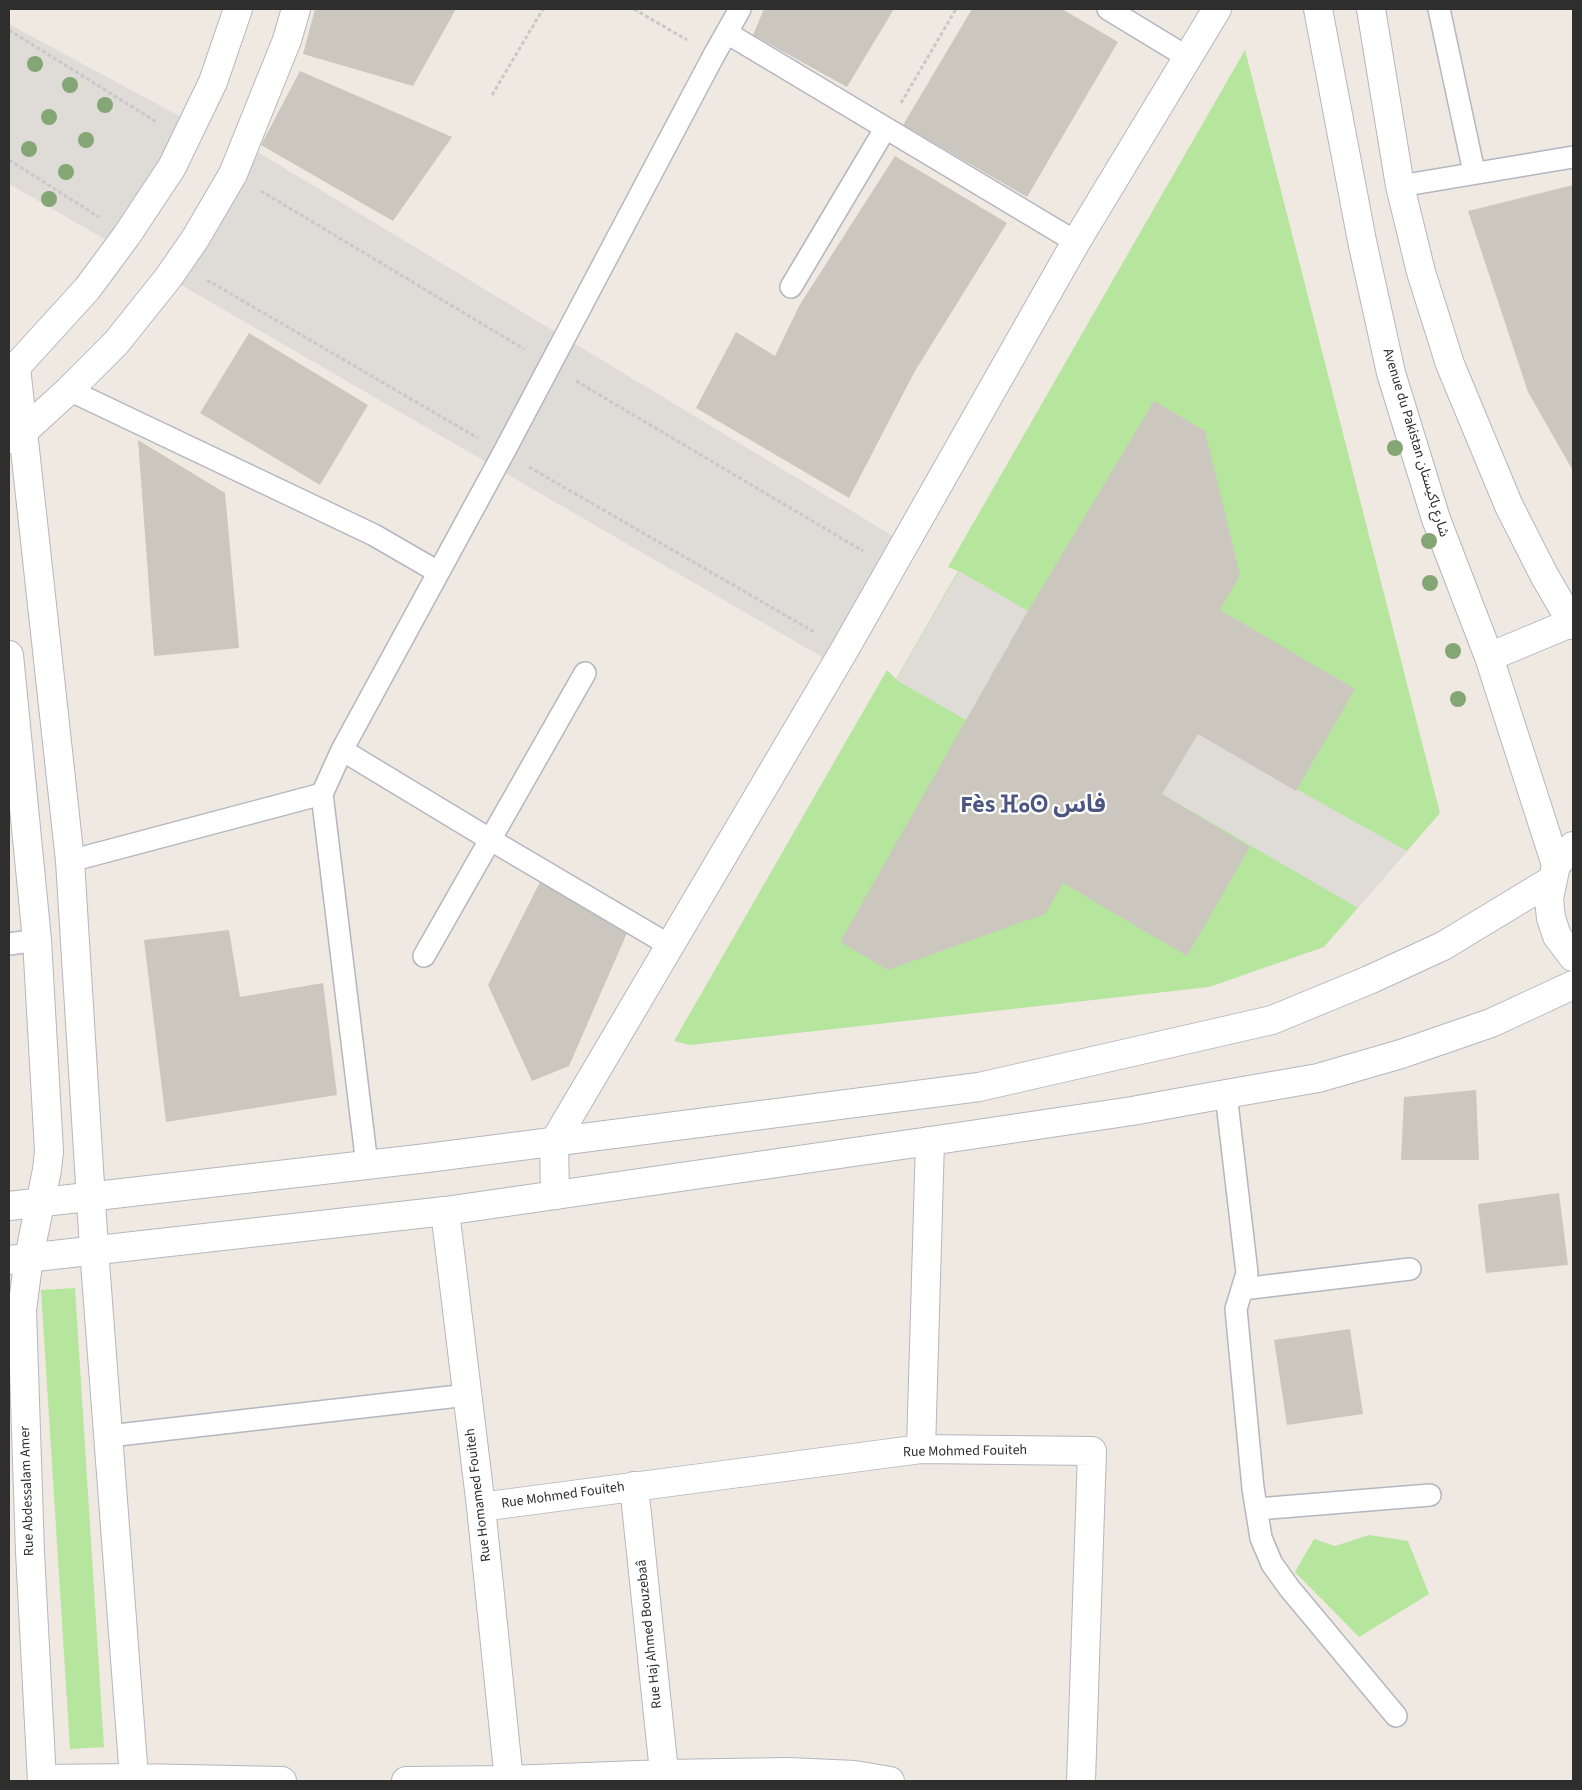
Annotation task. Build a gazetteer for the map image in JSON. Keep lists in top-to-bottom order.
{
  "streets": {
    "street": [
      "Avenue du Pakistan شارع باكيستان",
      "Rue Mohmed Fouiteh",
      "Rue Abdessalam Amer",
      "Rue Homamed Fouiteh",
      "Rue Haj Ahmed Bouzebaâ"
    ]
  },
  "crossings": [
    ["Rue Mohmed Fouiteh", "Rue Homamed Fouiteh"],
    ["Rue Mohmed Fouiteh", "Rue Haj Ahmed Bouzebaâ"]
  ],
  "districts": ["Fès ⴼⴰⵙ فاس"]
}
